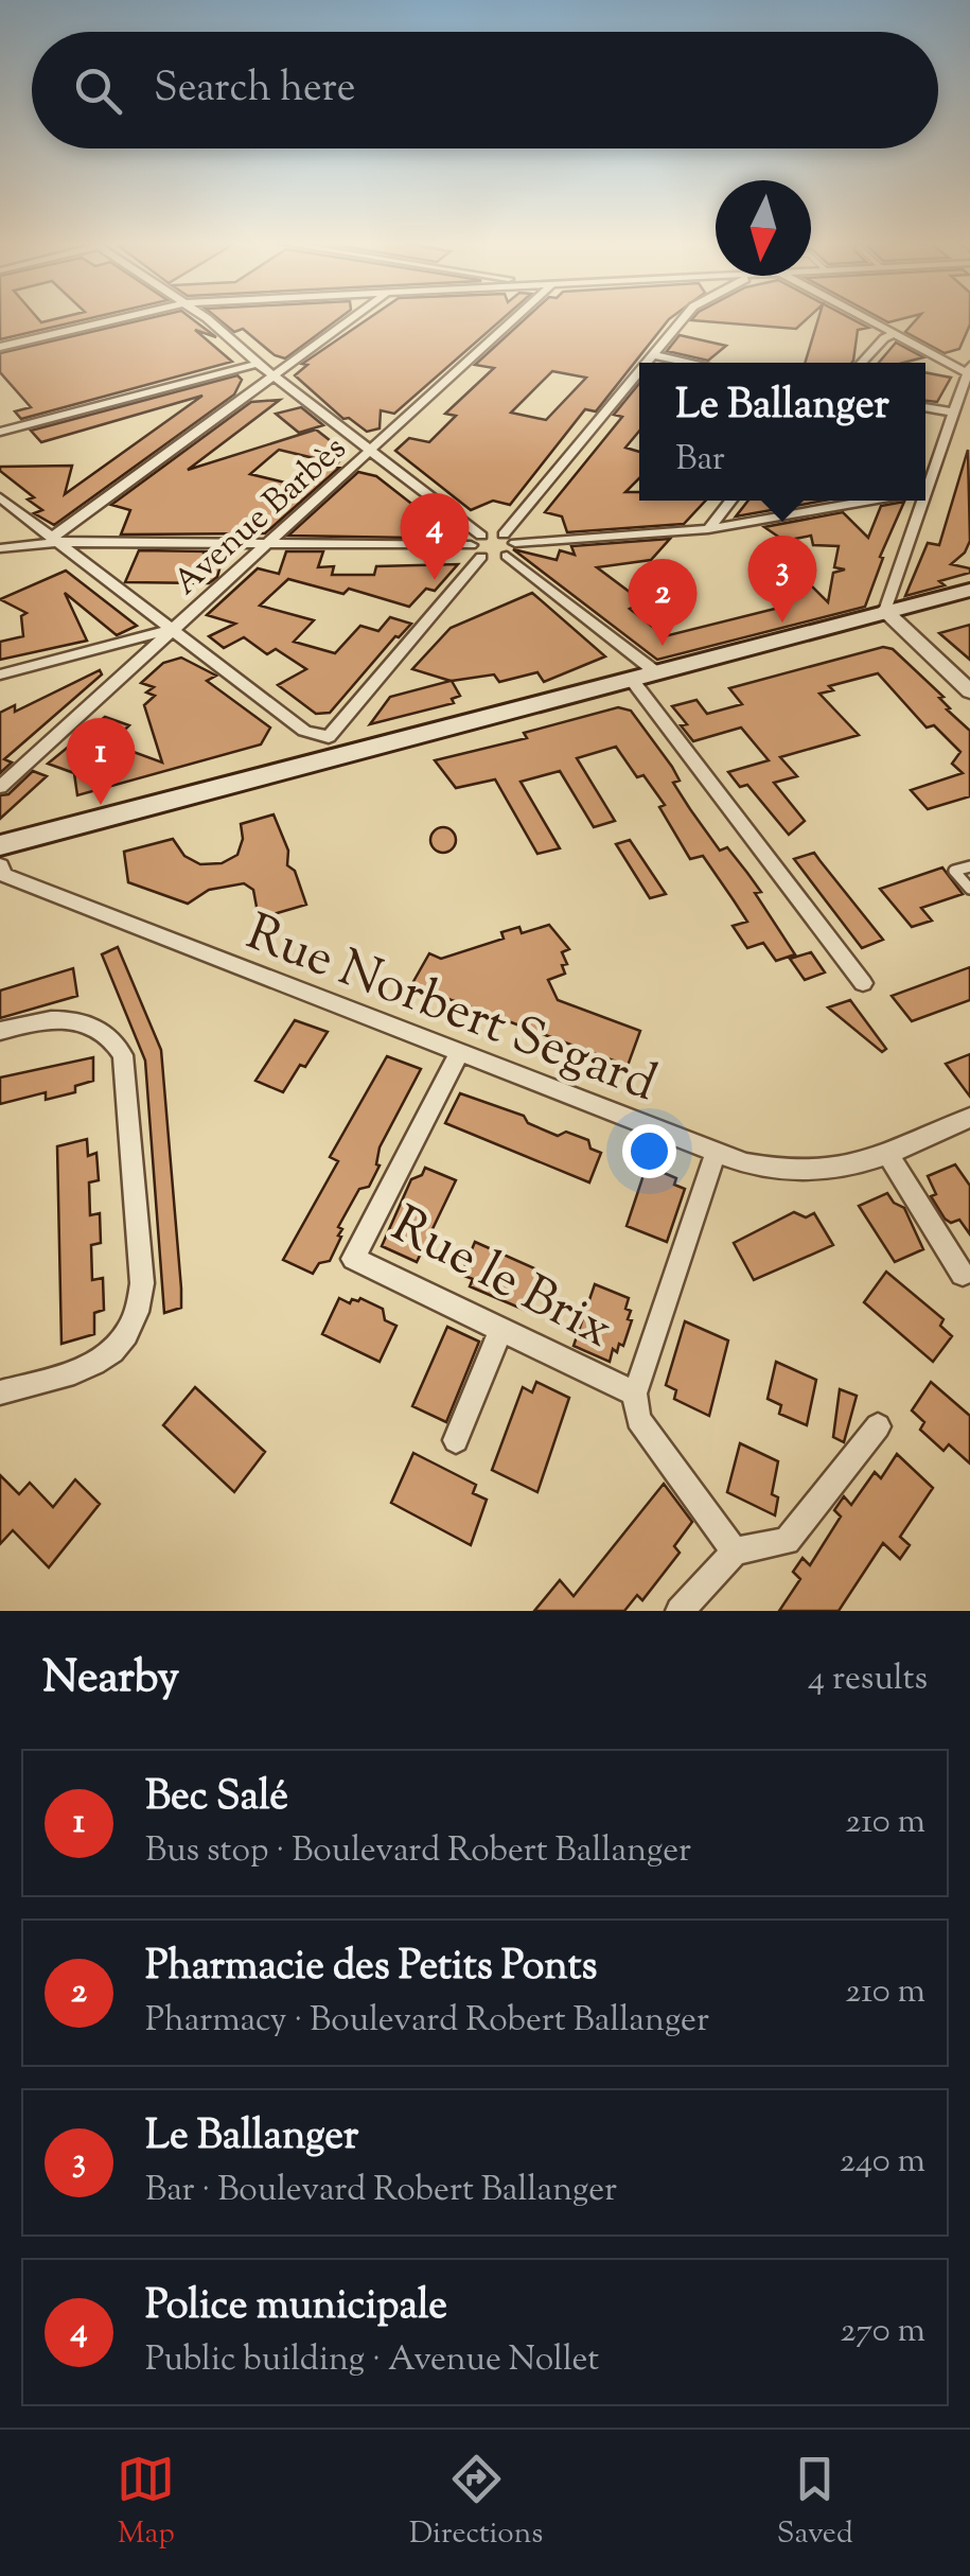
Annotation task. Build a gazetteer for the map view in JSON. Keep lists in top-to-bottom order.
{
  "streets": {
    "street": ["Avenue Barbès", "Rue Norbert Segard", "Rue le Brix"]
  },
  "crossings": [
    ["Rue Norbert Segard", "Rue le Brix"]
  ],
  "north": "bottom",
  "page": {
    "search": "Search here",
    "popup": ["Le Ballanger", "Bar"],
    "pins": [
      "4",
      "3",
      "2",
      "1"
    ],
    "heading": ["Nearby", "4 results"],
    "list": [
      {
        "mark": "1",
        "name": "Bec Salé",
        "note": "Bus stop · Boulevard Robert Ballanger",
        "value": "210 m"
      },
      {
        "mark": "2",
        "name": "Pharmacie des Petits Ponts",
        "note": "Pharmacy · Boulevard Robert Ballanger",
        "value": "210 m"
      },
      {
        "mark": "3",
        "name": "Le Ballanger",
        "note": "Bar · Boulevard Robert Ballanger",
        "value": "240 m"
      },
      {
        "mark": "4",
        "name": "Police municipale",
        "note": "Public building · Avenue Nollet",
        "value": "270 m"
      }
    ],
    "nav": ["Map", "Directions", "Saved"]
  }
}
